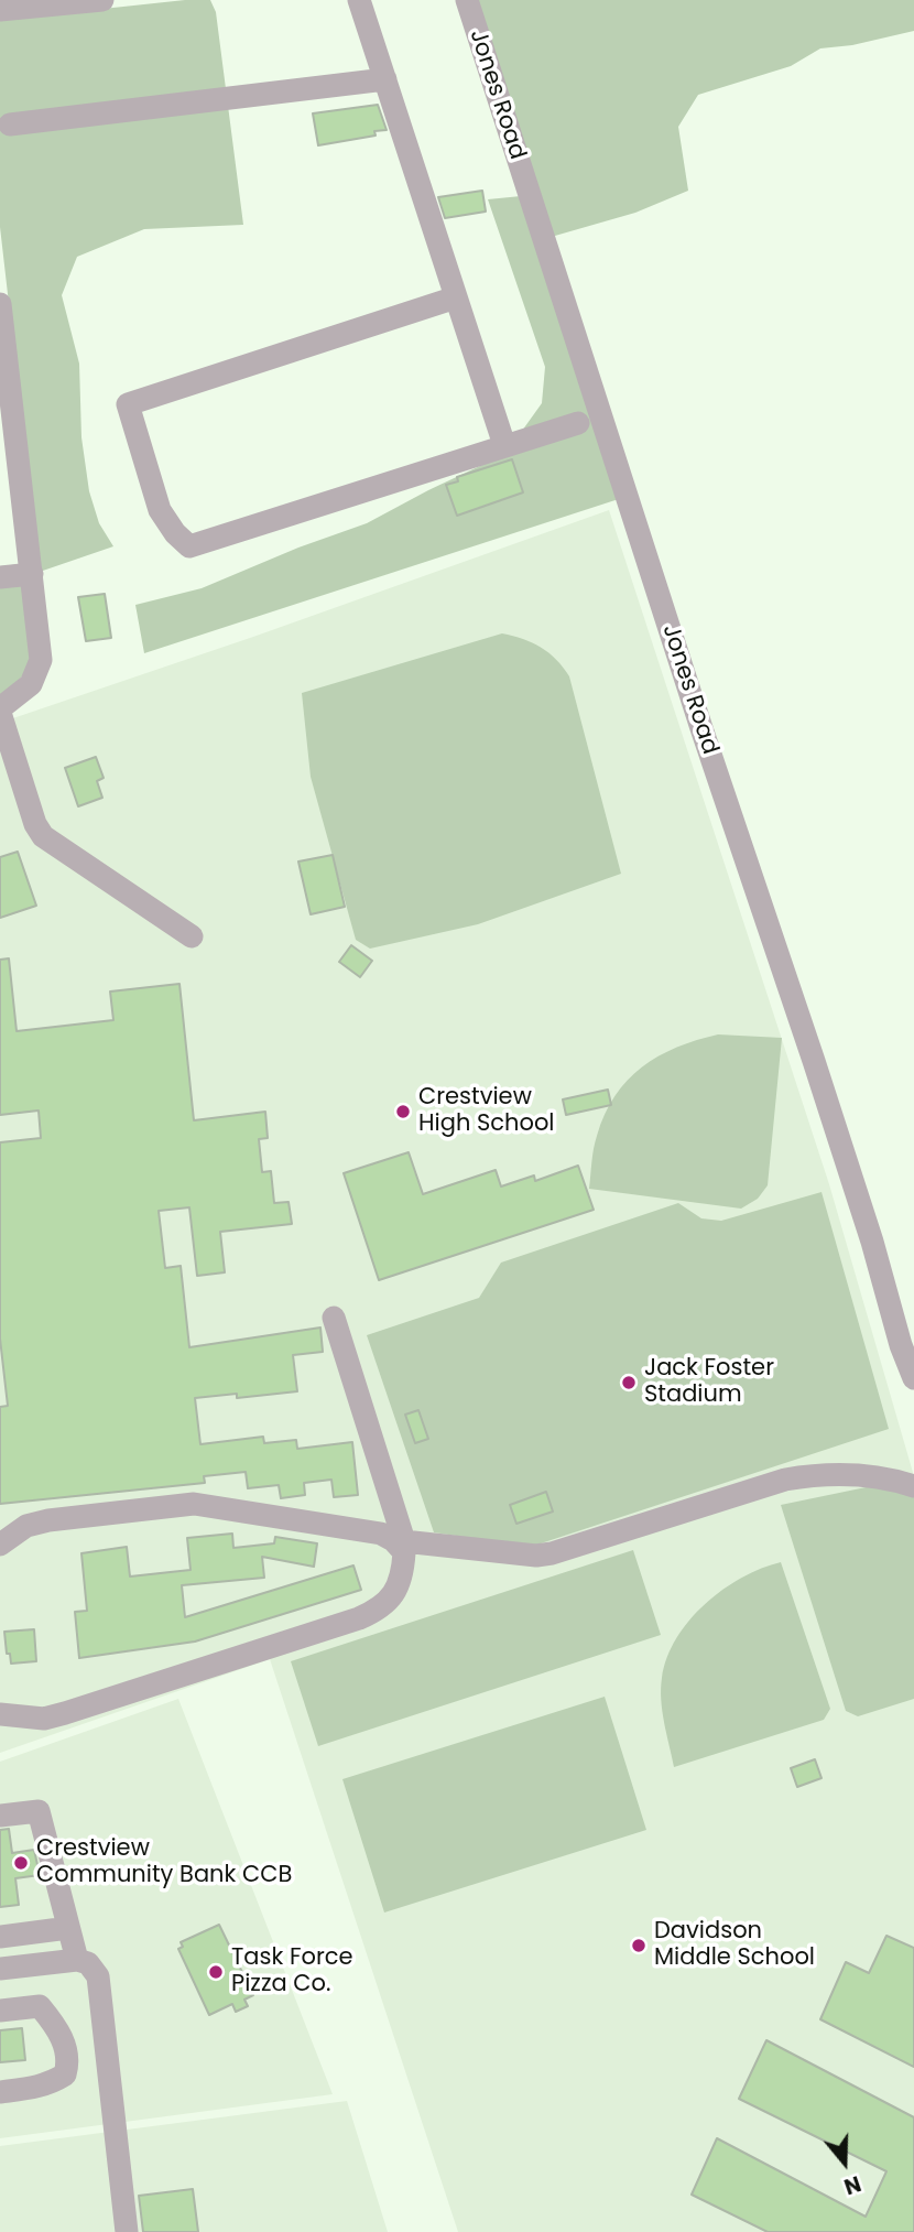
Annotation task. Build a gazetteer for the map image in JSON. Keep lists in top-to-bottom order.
{
  "streets": {
    "street": ["Jones Road"]
  },
  "places": [
    "Crestview High School",
    "Jack Foster Stadium",
    "Crestview Community Bank CCB",
    "Davidson Middle School",
    "Task Force Pizza Co."
  ],
  "north": "bottom"
}
